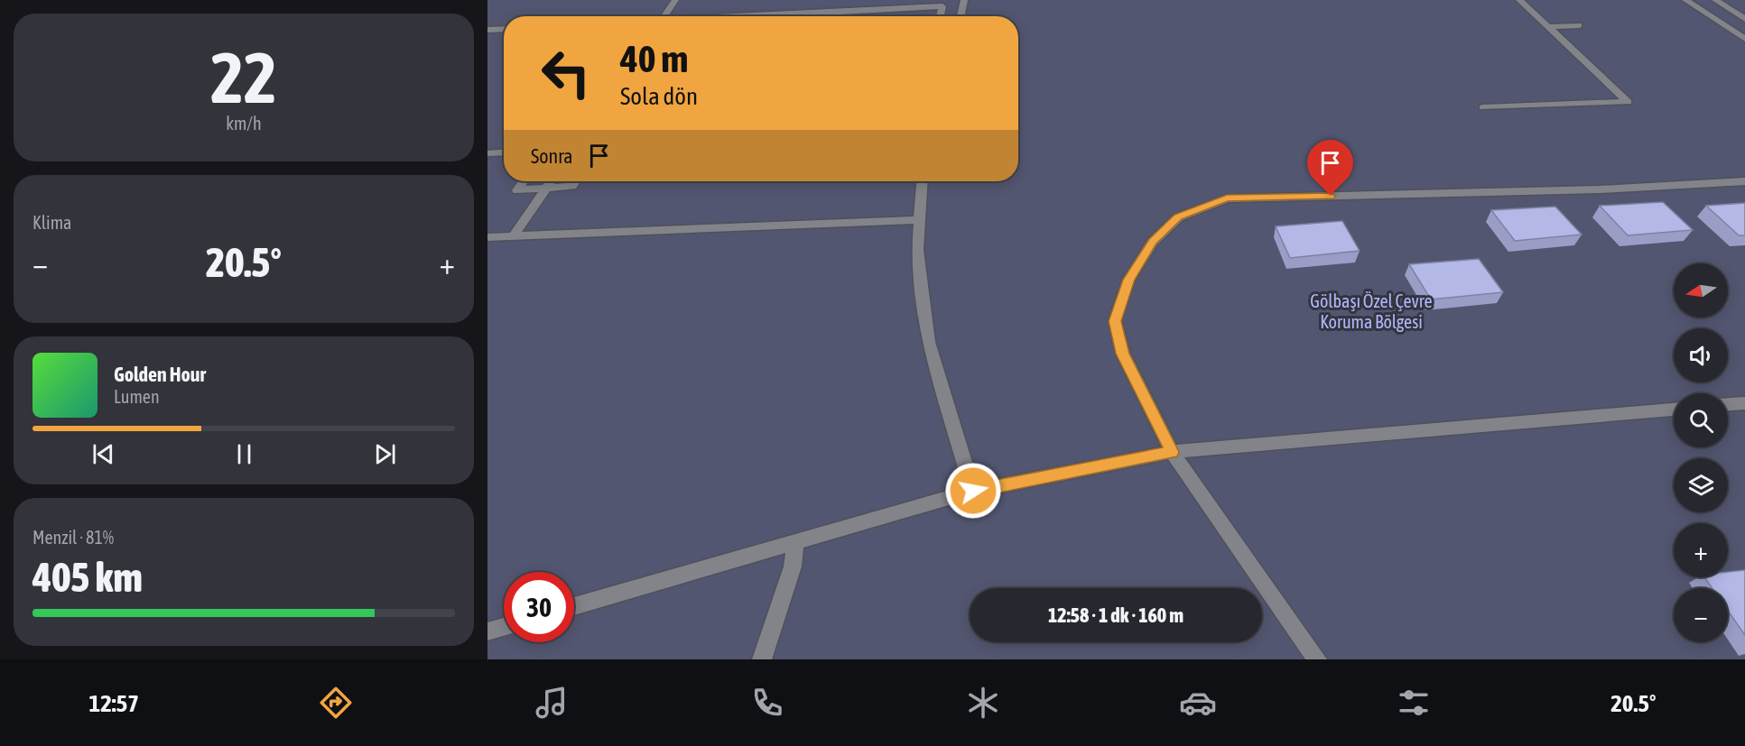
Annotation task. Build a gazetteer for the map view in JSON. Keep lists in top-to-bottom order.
{
  "parks": ["Gölbaşı Özel Çevre Koruma Bölgesi"],
  "north": "left",
  "page": {
    "tile": [
      ["22", "km/h"],
      "Klima",
      ["Menzil · 81%", "405 km"]
    ],
    "turn": ["40 m", "Sola dön"],
    "then": "Sonra",
    "heat": ["−", "20.5°", "+"],
    "map_buttons": ["+", "−"],
    "song": ["Golden Hour", "Lumen"],
    "limit": "30",
    "trip": "12:58 · 1 dk · 160 m",
    "tabs": ["12:57", "20.5°"]
  }
}
